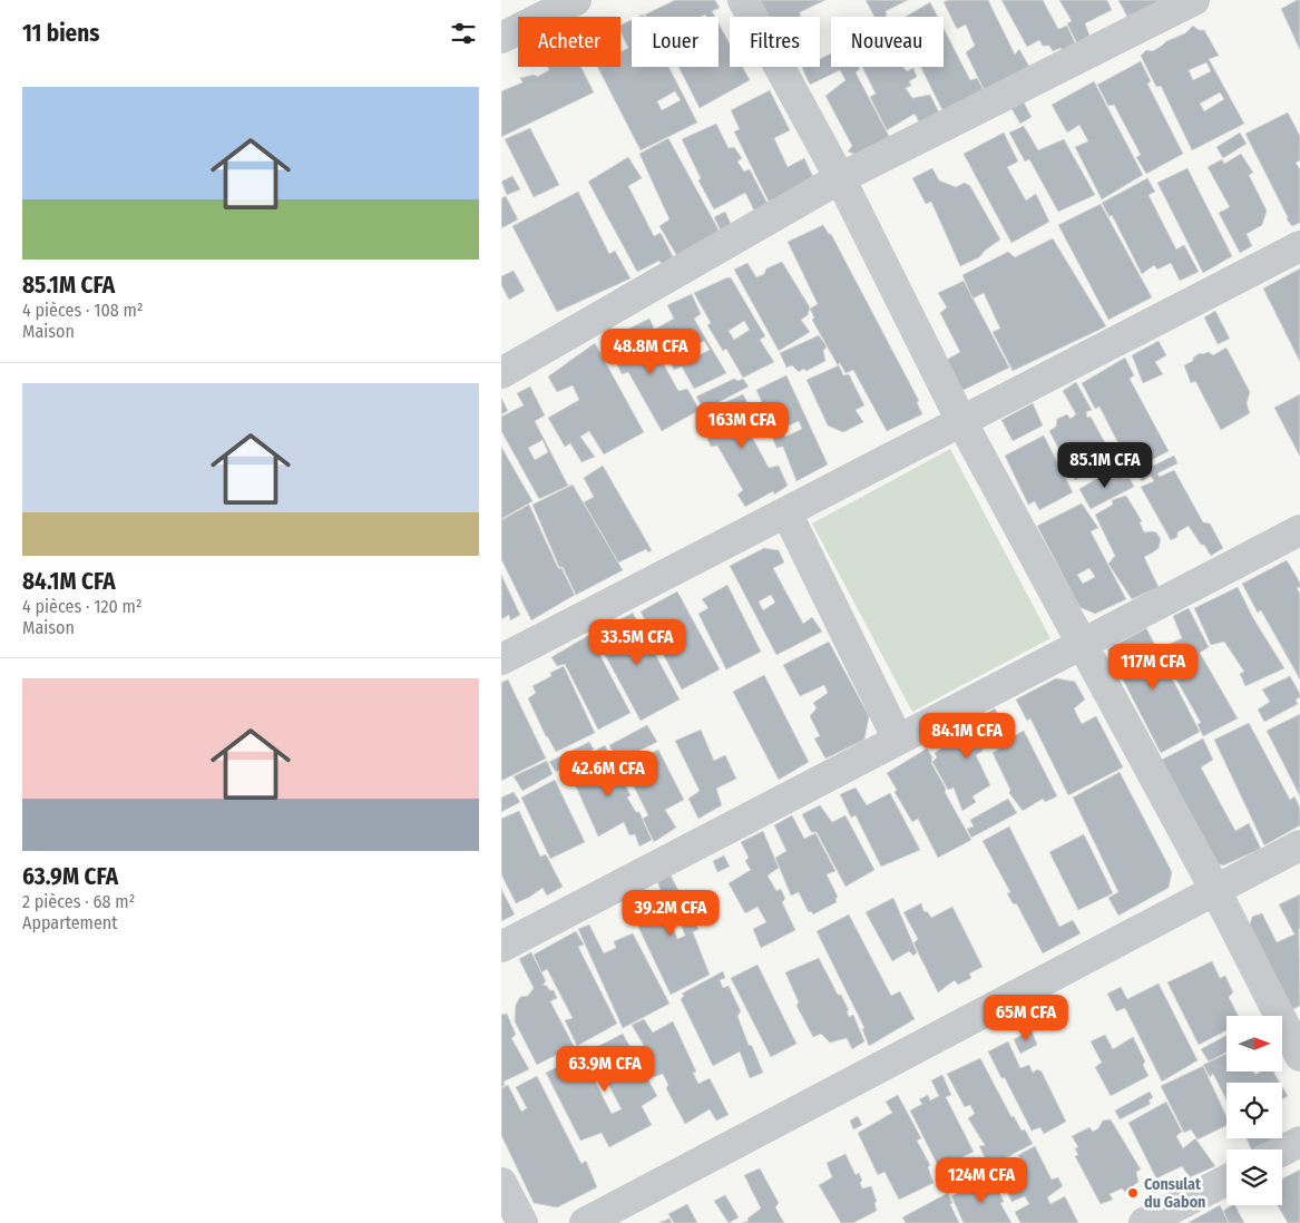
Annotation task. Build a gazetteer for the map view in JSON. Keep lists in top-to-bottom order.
{
  "places": ["Consulat du Gabon"],
  "north": "right",
  "page": {
    "heading": "11 biens",
    "chip": [
      "Acheter",
      "Louer",
      "Filtres",
      "Nouveau"
    ],
    "list": [
      {
        "name": "85.1M CFA",
        "note": "4 pièces · 108 m² · Maison"
      },
      {
        "name": "84.1M CFA",
        "note": "4 pièces · 120 m² · Maison"
      },
      {
        "name": "63.9M CFA",
        "note": "2 pièces · 68 m² · Appartement"
      }
    ],
    "price": [
      "48.8M CFA",
      "163M CFA",
      "85.1M CFA",
      "33.5M CFA",
      "117M CFA",
      "84.1M CFA",
      "42.6M CFA",
      "39.2M CFA",
      "65M CFA",
      "63.9M CFA",
      "124M CFA"
    ]
  }
}
